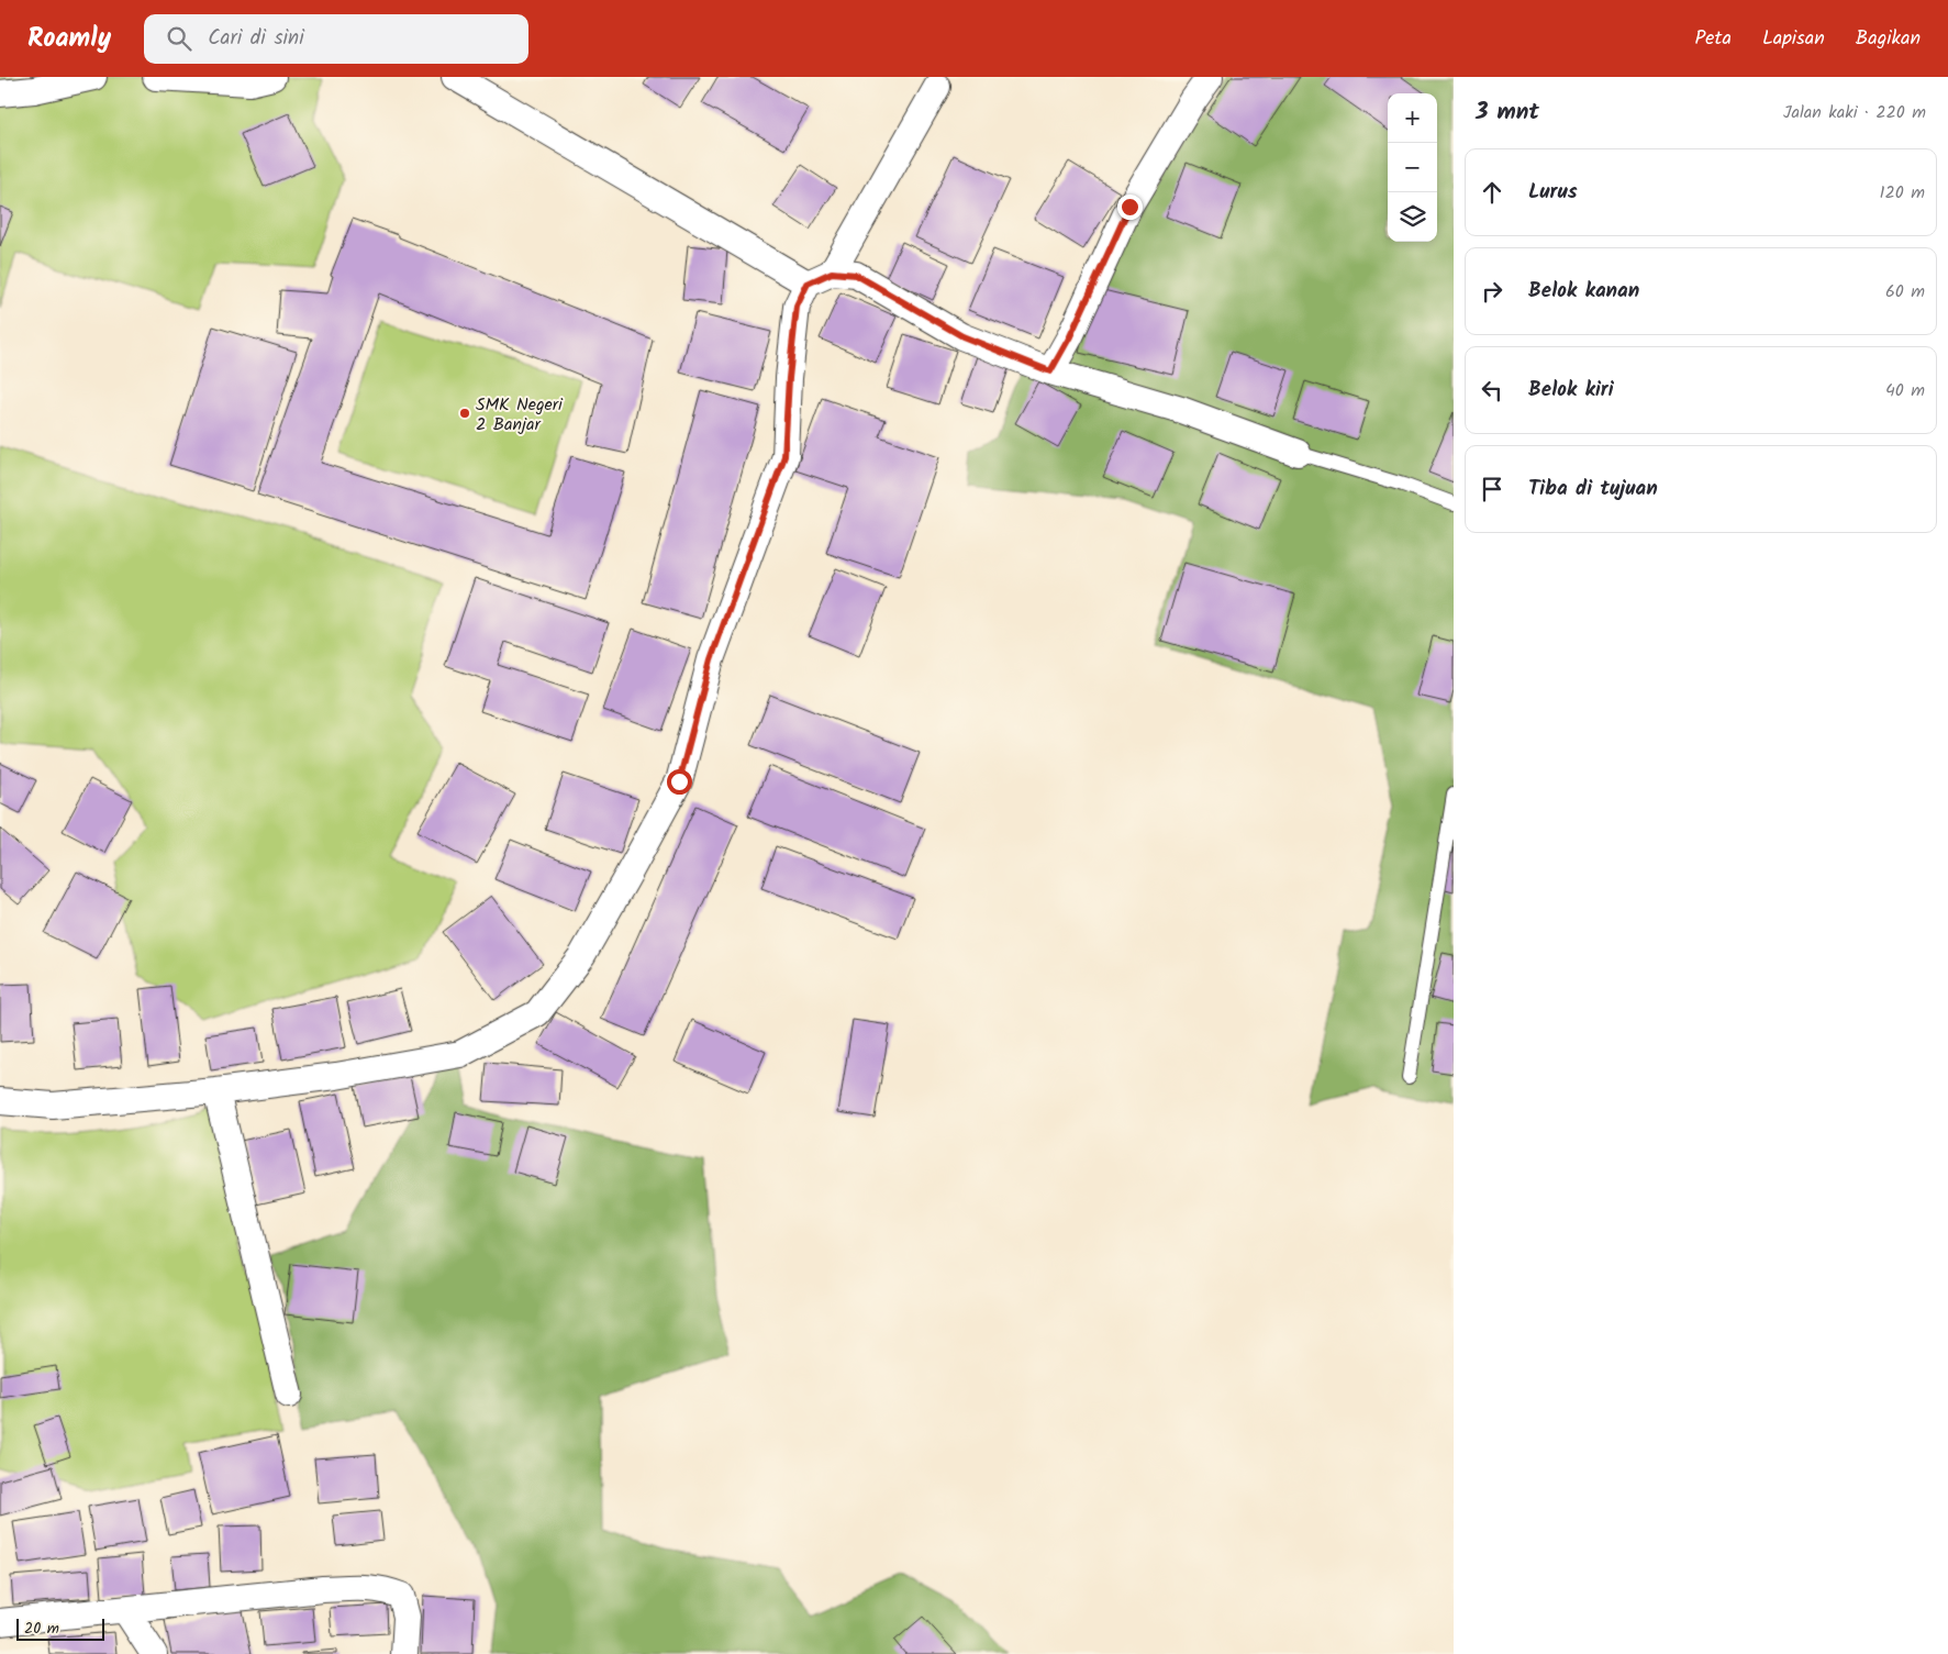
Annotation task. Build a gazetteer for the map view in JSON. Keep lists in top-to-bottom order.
{
  "places": ["SMK Negeri 2 Banjar"],
  "scale_bar": "20 m",
  "page": {
    "header": "Roamly",
    "search": "Cari di sini",
    "nav": ["Peta", "Lapisan", "Bagikan"],
    "heading": ["3 mnt", "Jalan kaki · 220 m"],
    "map_buttons": ["+", "−"],
    "list": [
      ["Lurus", "120 m"],
      ["Belok kanan", "60 m"],
      ["Belok kiri", "40 m"],
      "Tiba di tujuan"
    ],
    "scale": "20 m"
  }
}
